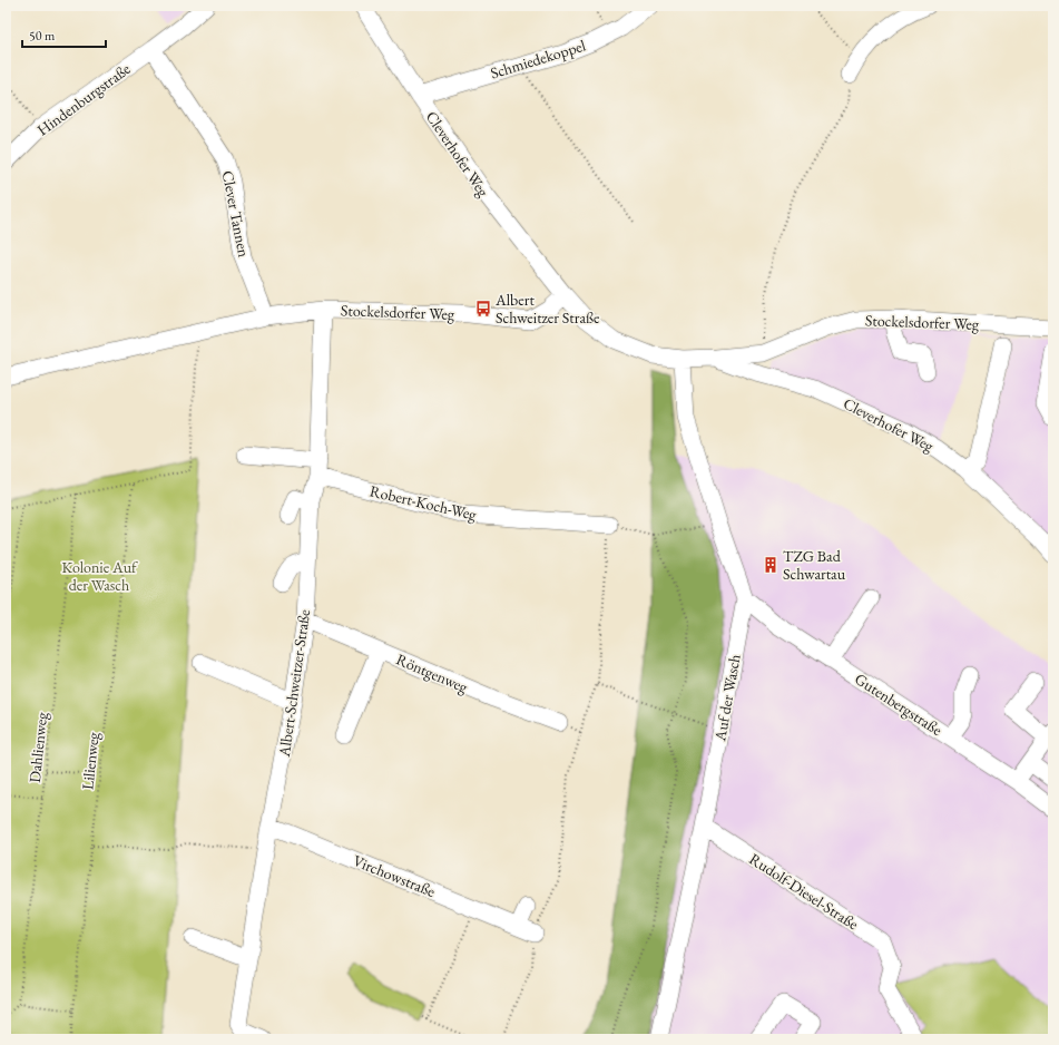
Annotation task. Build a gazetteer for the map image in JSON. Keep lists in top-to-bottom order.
{
  "streets": {
    "street": [
      "Schmiedekoppel",
      "Hindenburgstraße",
      "Cleverhofer Weg",
      "Clever Tannen",
      "Stockelsdorfer Weg",
      "Robert-Koch-Weg",
      "Röntgenweg",
      "Albert-Schweitzer-Straße",
      "Auf der Wasch",
      "Gutenbergstraße",
      "Virchowstraße",
      "Rudolf-Diesel-Straße"
    ],
    "path": ["Dahlienweg", "Lilienweg"]
  },
  "crossings": [
    ["Schmiedekoppel", "Cleverhofer Weg"],
    ["Hindenburgstraße", "Clever Tannen"],
    ["Cleverhofer Weg", "Stockelsdorfer Weg"],
    ["Clever Tannen", "Stockelsdorfer Weg"],
    ["Stockelsdorfer Weg", "Albert-Schweitzer-Straße"],
    ["Stockelsdorfer Weg", "Auf der Wasch"],
    ["Robert-Koch-Weg", "Albert-Schweitzer-Straße"],
    ["Röntgenweg", "Albert-Schweitzer-Straße"],
    ["Albert-Schweitzer-Straße", "Virchowstraße"],
    ["Auf der Wasch", "Gutenbergstraße"],
    ["Auf der Wasch", "Rudolf-Diesel-Straße"]
  ],
  "parks": ["Kolonie Auf der Wasch"],
  "places": {
    "bus stop": ["Albert Schweitzer Straße"],
    "building": ["TZG Bad Schwartau"]
  },
  "scale_bar": "50 m"
}
